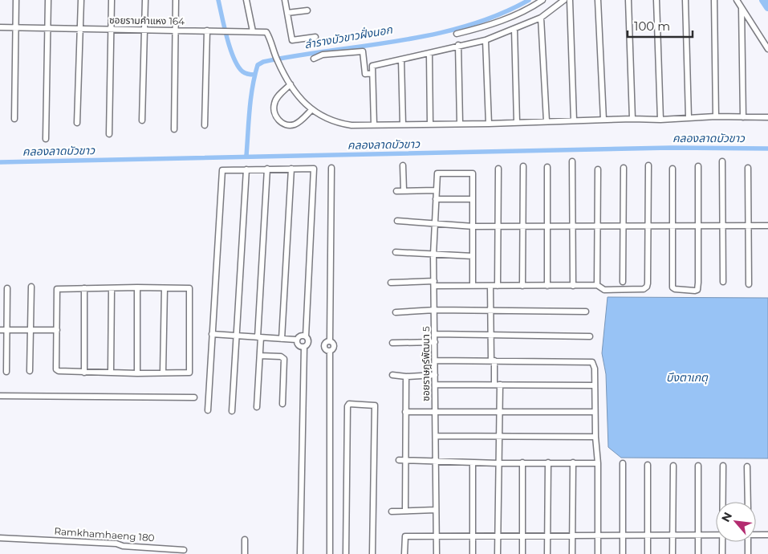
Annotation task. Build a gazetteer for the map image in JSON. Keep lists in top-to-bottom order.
{
  "streets": {
    "street": ["ซอยรามคำแหง 164", "ซอยราษฎร์พัฒนา 5", "Ramkhamhaeng 180"]
  },
  "water": ["ลำรางบัวขาวฝั่งนอก", "คลองลาดบัวขาว", "บึงตาเกตุ"],
  "scale_bar": "100 m",
  "north": "top left"
}
